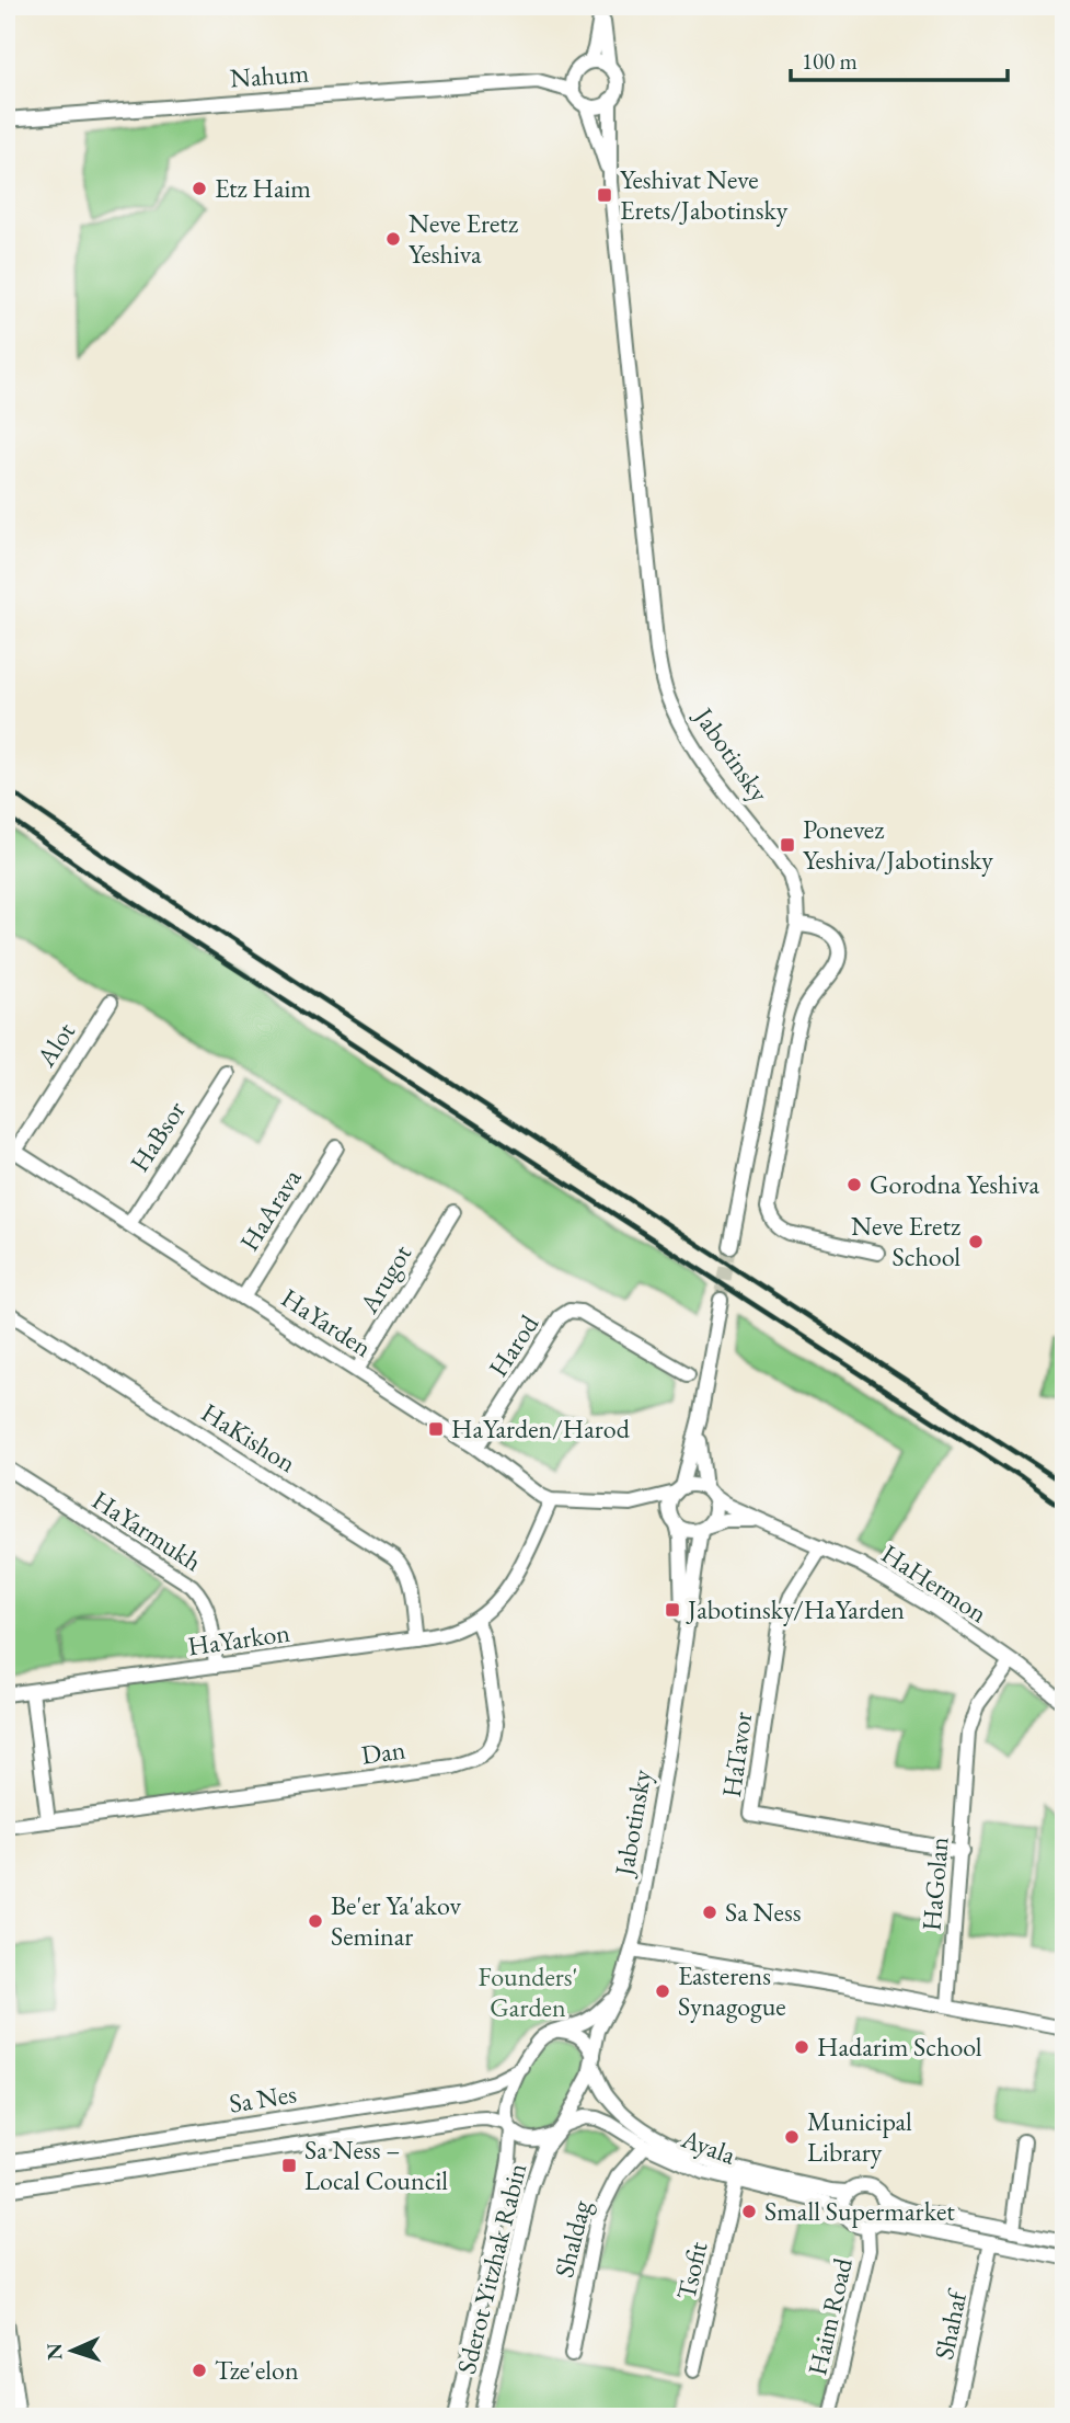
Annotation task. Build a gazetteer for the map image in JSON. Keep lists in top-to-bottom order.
{
  "streets": {
    "street": [
      "Nahum",
      "Jabotinsky",
      "Alot",
      "HaBsor",
      "HaArava",
      "Arugot",
      "HaYarden",
      "Harod",
      "HaKishon",
      "HaYarmukh",
      "HaHermon",
      "HaYarkon",
      "Dan",
      "HaTavor",
      "HaGolan",
      "Sa Nes",
      "Ayala",
      "Shaldag",
      "Sderot Yitzhak Rabin",
      "Tsofit",
      "Haim Road",
      "Shahaf"
    ]
  },
  "crossings": [
    ["Nahum", "Jabotinsky"],
    ["Jabotinsky", "HaHermon"],
    ["Jabotinsky", "Sa Nes"],
    ["Jabotinsky", "Ayala"],
    ["Jabotinsky", "Sderot Yitzhak Rabin"],
    ["Alot", "HaYarden"],
    ["HaBsor", "HaYarden"],
    ["HaArava", "HaYarden"],
    ["Arugot", "HaYarden"],
    ["HaYarden", "Harod"],
    ["HaKishon", "HaYarkon"],
    ["HaYarmukh", "HaYarkon"],
    ["HaHermon", "HaTavor"],
    ["HaHermon", "HaGolan"],
    ["HaYarkon", "Dan"],
    ["HaTavor", "HaGolan"],
    ["Sa Nes", "Ayala"],
    ["Sa Nes", "Sderot Yitzhak Rabin"],
    ["Ayala", "Shaldag"],
    ["Ayala", "Sderot Yitzhak Rabin"],
    ["Ayala", "Tsofit"],
    ["Ayala", "Haim Road"]
  ],
  "parks": ["Founders' Garden"],
  "places": {
    "other": [
      "Etz Haim",
      "Neve Eretz Yeshiva",
      "Gorodna Yeshiva",
      "Neve Eretz School",
      "Sa Ness",
      "Be'er Ya'akov Seminar",
      "Easterens Synagogue",
      "Hadarim School",
      "Municipal Library",
      "Small Supermarket",
      "Tze'elon"
    ],
    "transit": [
      "Yeshivat Neve Erets/Jabotinsky",
      "Ponevez Yeshiva/Jabotinsky",
      "HaYarden/Harod",
      "Jabotinsky/HaYarden",
      "Sa Ness – Local Council"
    ]
  },
  "scale_bar": "100 m",
  "north": "left"
}
